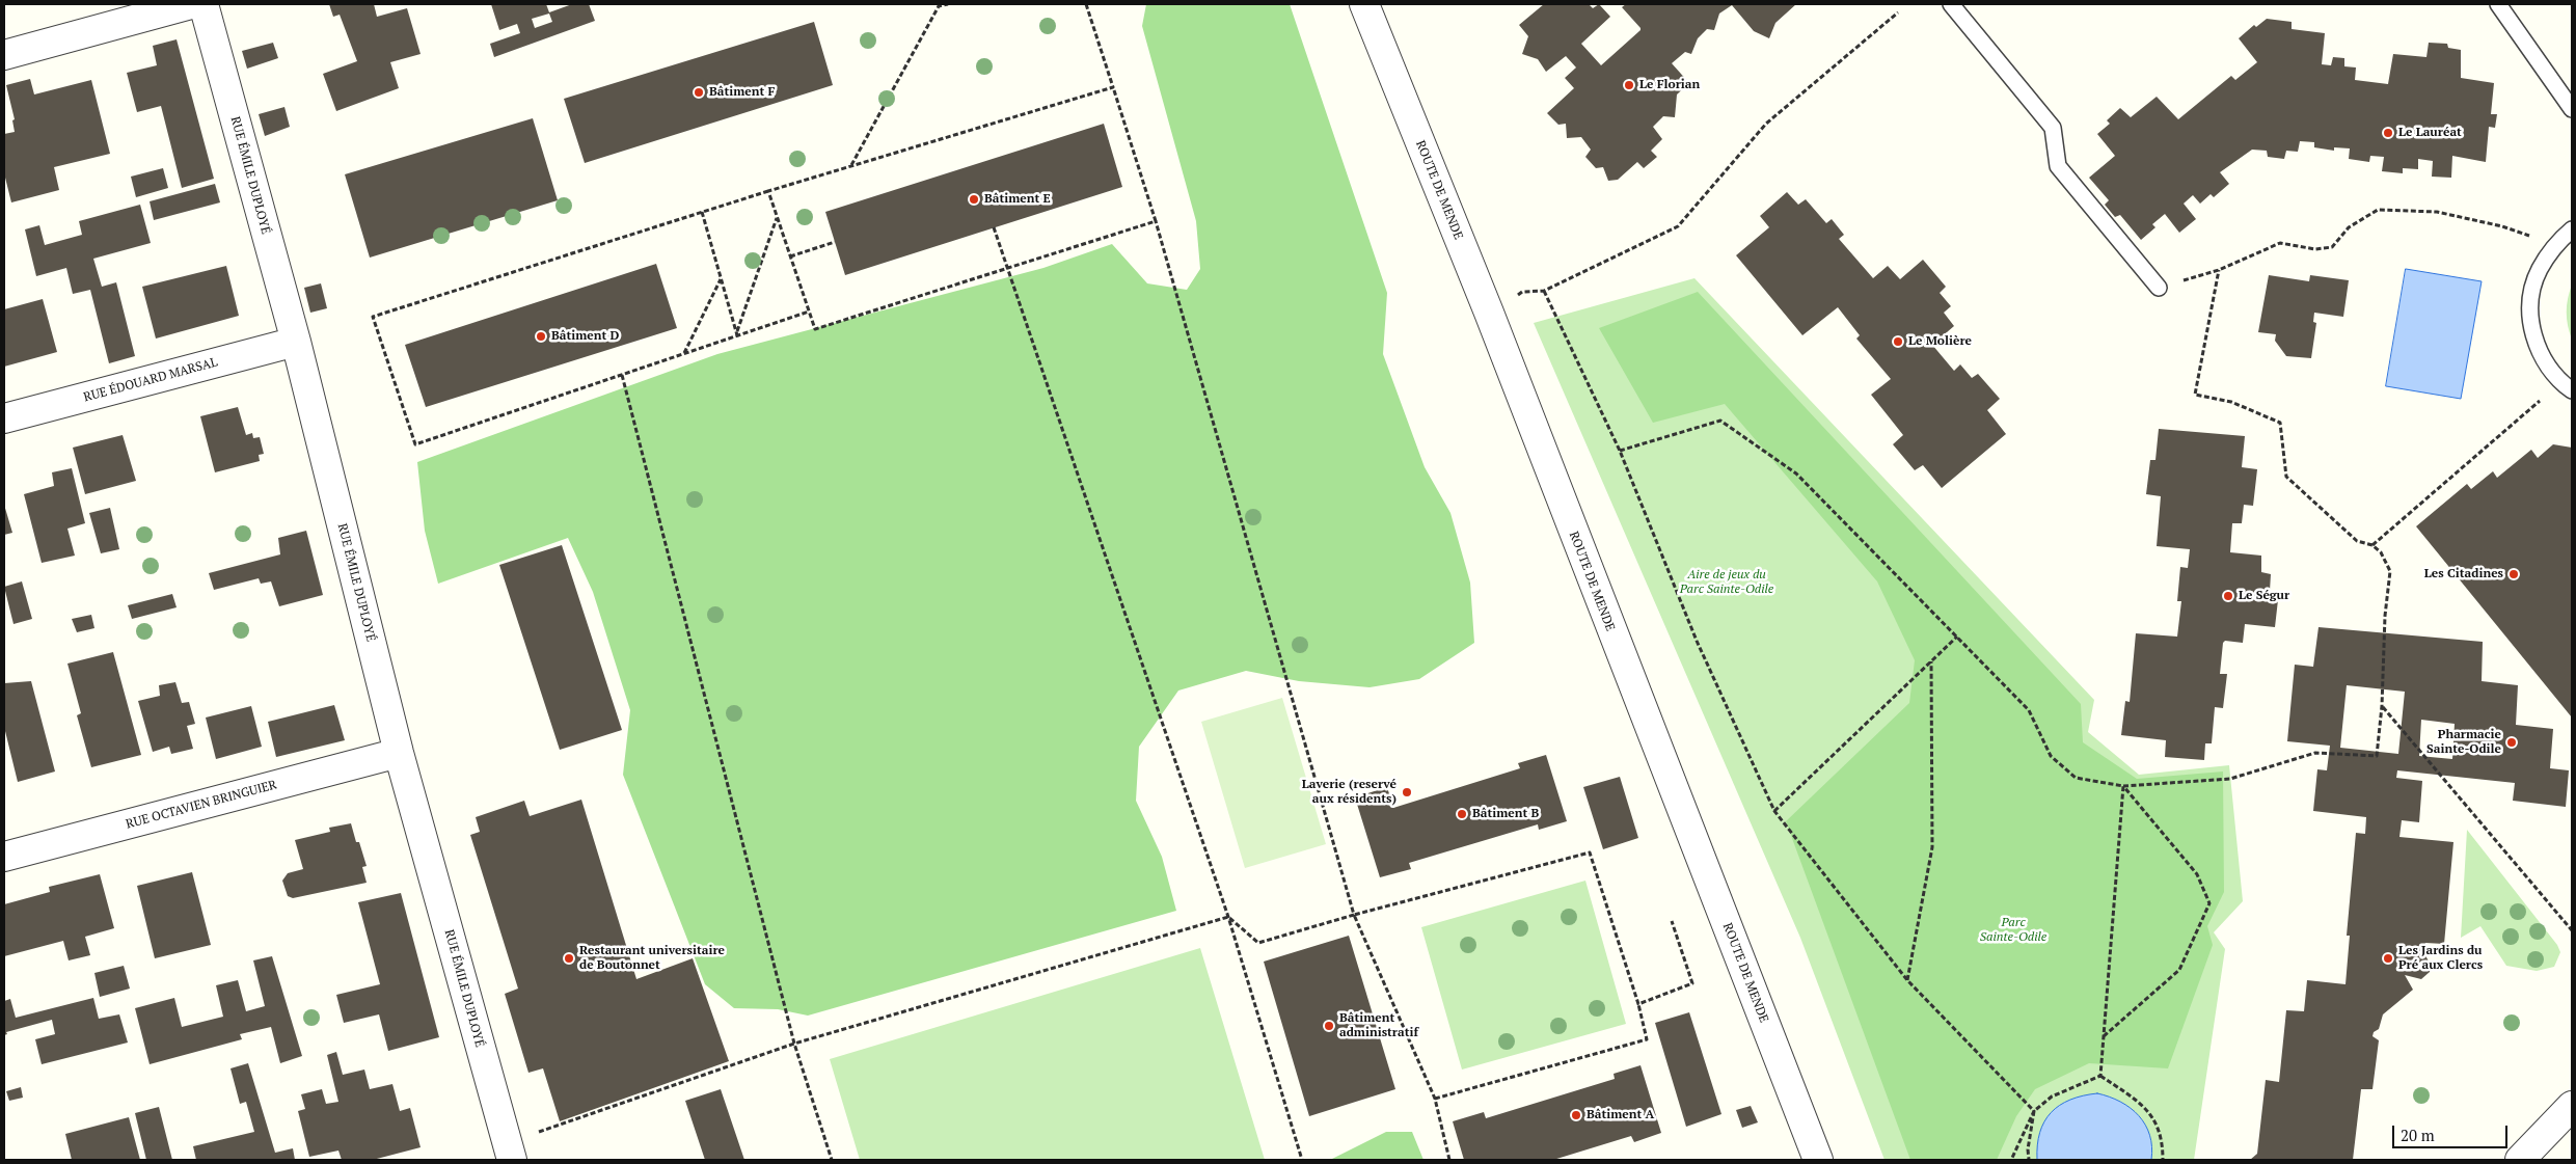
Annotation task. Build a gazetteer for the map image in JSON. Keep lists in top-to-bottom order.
{
  "streets": {
    "street": [
      "RUE ÉMILE DUPLOYÉ",
      "ROUTE DE MENDE",
      "RUE ÉDOUARD MARSAL",
      "RUE OCTAVIEN BRINGUIER"
    ]
  },
  "crossings": [
    ["RUE ÉMILE DUPLOYÉ", "RUE ÉDOUARD MARSAL"],
    ["RUE ÉMILE DUPLOYÉ", "RUE OCTAVIEN BRINGUIER"]
  ],
  "parks": ["Aire de jeux du Parc Sainte-Odile", "Parc Sainte-Odile"],
  "places": [
    "Le Florian",
    "Bâtiment F",
    "Le Lauréat",
    "Bâtiment E",
    "Bâtiment D",
    "Le Molière",
    "Les Citadines",
    "Le Ségur",
    "Pharmacie Sainte-Odile",
    "Laverie (reservé aux résidents)",
    "Bâtiment B",
    "Restaurant universitaire de Boutonnet",
    "Les Jardins du Pré aux Clercs",
    "Bâtiment administratif",
    "Bâtiment A"
  ],
  "scale_bar": "20 m"
}
